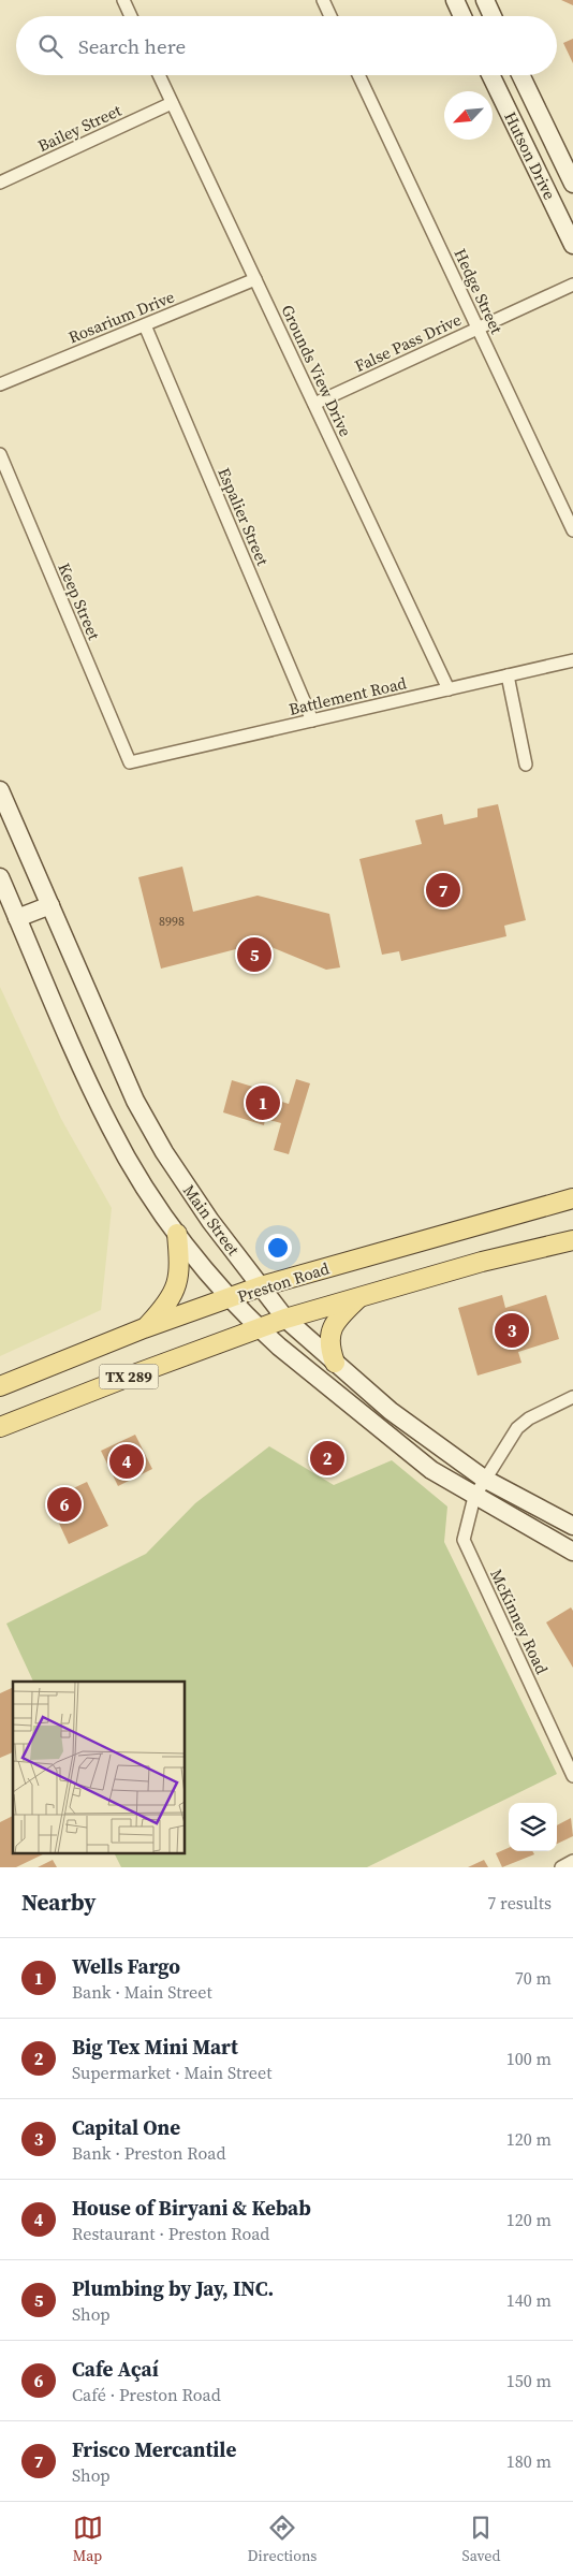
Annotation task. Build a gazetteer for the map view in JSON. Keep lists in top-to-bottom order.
{
  "streets": {
    "main road": [
      "Hutson Drive",
      "Main Street",
      "Preston Road",
      "TX 289"
    ],
    "street": [
      "Bailey Street",
      "Hedge Street",
      "Rosarium Drive",
      "False Pass Drive",
      "Grounds View Drive",
      "Espalier Street",
      "Keep Street",
      "Battlement Road",
      "McKinney Road"
    ]
  },
  "crossings": [
    ["Bailey Street", "Grounds View Drive"],
    ["Hedge Street", "False Pass Drive"],
    ["Rosarium Drive", "Grounds View Drive"],
    ["Rosarium Drive", "Espalier Street"],
    ["False Pass Drive", "Grounds View Drive"],
    ["Grounds View Drive", "Battlement Road"],
    ["Espalier Street", "Battlement Road"],
    ["Keep Street", "Battlement Road"],
    ["Main Street", "Preston Road"],
    ["Main Street", "TX 289"],
    ["Main Street", "McKinney Road"]
  ],
  "house_numbers": ["8998"],
  "north": "bottom left",
  "page": {
    "search": "Search here",
    "pins": [
      "7",
      "5",
      "1",
      "3",
      "2",
      "4",
      "6"
    ],
    "heading": ["Nearby", "7 results"],
    "list": [
      {
        "mark": "1",
        "name": "Wells Fargo",
        "note": "Bank · Main Street",
        "value": "70 m"
      },
      {
        "mark": "2",
        "name": "Big Tex Mini Mart",
        "note": "Supermarket · Main Street",
        "value": "100 m"
      },
      {
        "mark": "3",
        "name": "Capital One",
        "note": "Bank · Preston Road",
        "value": "120 m"
      },
      {
        "mark": "4",
        "name": "House of Biryani & Kebab",
        "note": "Restaurant · Preston Road",
        "value": "120 m"
      },
      {
        "mark": "5",
        "name": "Plumbing by Jay, INC.",
        "note": "Shop",
        "value": "140 m"
      },
      {
        "mark": "6",
        "name": "Cafe Açaí",
        "note": "Café · Preston Road",
        "value": "150 m"
      },
      {
        "mark": "7",
        "name": "Frisco Mercantile",
        "note": "Shop",
        "value": "180 m"
      }
    ],
    "nav": ["Map", "Directions", "Saved"]
  }
}
